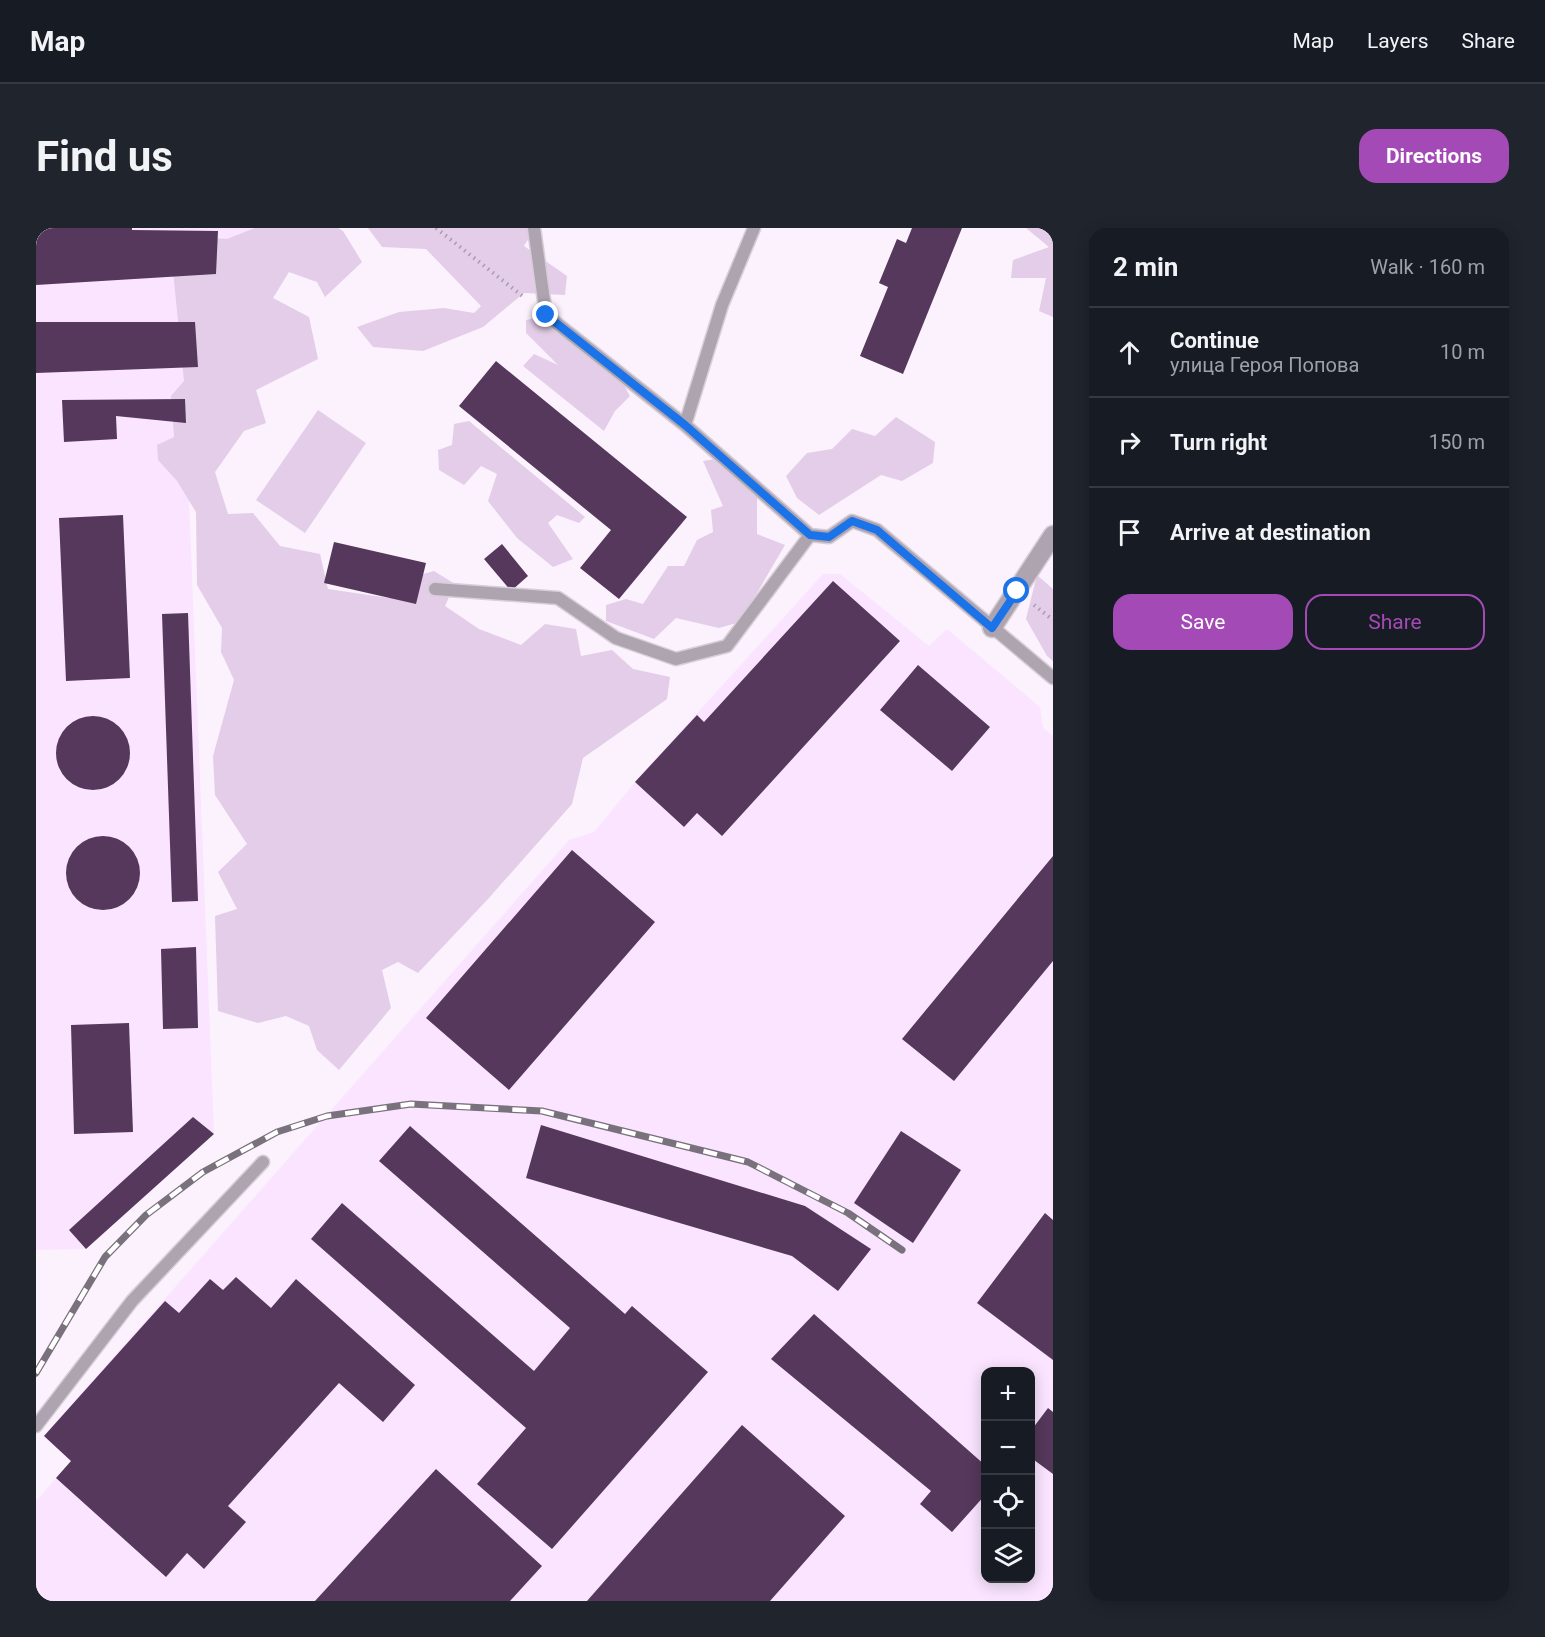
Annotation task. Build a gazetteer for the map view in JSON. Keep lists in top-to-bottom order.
{
  "page": {
    "header": "Map",
    "nav": ["Map", "Layers", "Share"],
    "buttons": [
      "Directions",
      ["Save", "Share"]
    ],
    "title": "Find us",
    "heading": ["2 min", "Walk · 160 m"],
    "list": [
      ["Continue", "улица Героя Попова", "10 m"],
      ["Turn right", "150 m"],
      "Arrive at destination"
    ],
    "map_buttons": ["+", "−"]
  }
}
